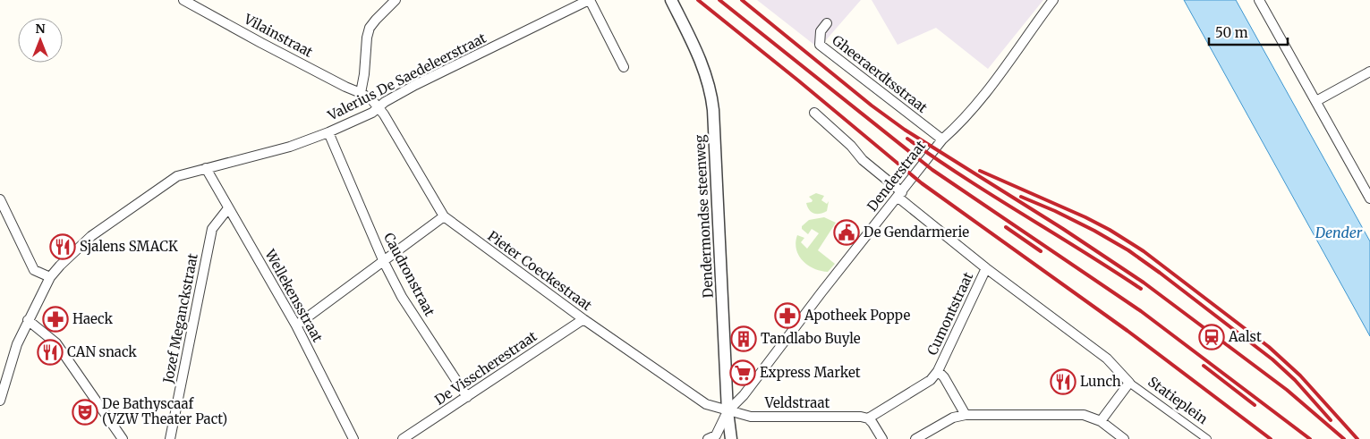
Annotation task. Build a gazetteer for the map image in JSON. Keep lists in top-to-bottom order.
{
  "streets": {
    "street": [
      "Vilainstraat",
      "Gheeraerdtsstraat",
      "Valerius De Saedeleerstraat",
      "Denderstraat",
      "Dendermondse steenweg",
      "Pieter Coeckestraat",
      "Caudronstraat",
      "Wellekensstraat",
      "Cumontstraat",
      "Jozef Meganckstraat",
      "De Visscherestraat",
      "Statieplein",
      "Veldstraat"
    ]
  },
  "crossings": [
    ["Vilainstraat", "Valerius De Saedeleerstraat"],
    ["Vilainstraat", "Pieter Coeckestraat"],
    ["Gheeraerdtsstraat", "Denderstraat"],
    ["Valerius De Saedeleerstraat", "Pieter Coeckestraat"],
    ["Valerius De Saedeleerstraat", "Caudronstraat"],
    ["Valerius De Saedeleerstraat", "Wellekensstraat"],
    ["Denderstraat", "Dendermondse steenweg"],
    ["Denderstraat", "Pieter Coeckestraat"],
    ["Denderstraat", "Veldstraat"],
    ["Dendermondse steenweg", "Pieter Coeckestraat"],
    ["Dendermondse steenweg", "Veldstraat"],
    ["Pieter Coeckestraat", "De Visscherestraat"],
    ["Pieter Coeckestraat", "Veldstraat"],
    ["Caudronstraat", "De Visscherestraat"],
    ["Wellekensstraat", "Jozef Meganckstraat"]
  ],
  "water": ["Dender"],
  "places": {
    "public building": ["De Gendarmerie"],
    "restaurant": ["Sjalens SMACK", "CAN snack", "Lunch"],
    "pharmacy": ["Apotheek Poppe", "Haeck"],
    "station": ["Aalst"],
    "building": ["Tandlabo Buyle"],
    "supermarket": ["Express Market"],
    "theatre": ["De Bathyscaaf (VZW Theater Pact)"]
  },
  "scale_bar": "50 m",
  "north": "top"
}
